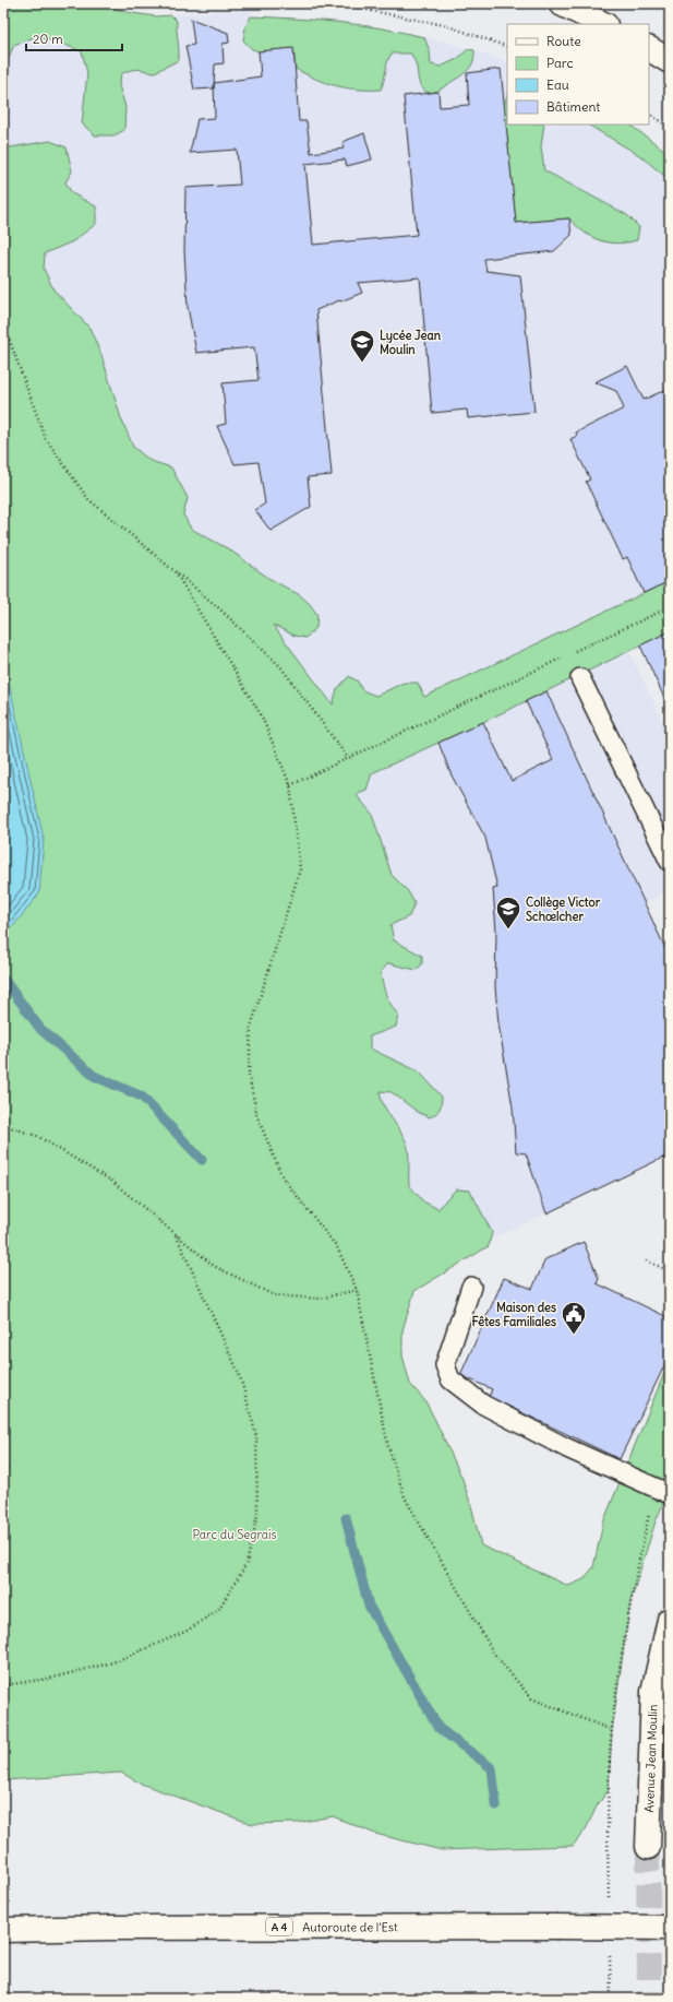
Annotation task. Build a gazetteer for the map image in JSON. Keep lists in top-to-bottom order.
{
  "streets": {
    "main road": ["Avenue Jean Moulin", "A 4", "Autoroute de l’Est"]
  },
  "parks": ["Parc du Segrais"],
  "places": {
    "school or university": ["Lycée Jean Moulin", "Collège Victor Schœlcher"],
    "public building": ["Maison des Fêtes Familiales"]
  },
  "legend": [
    "Route",
    "Parc",
    "Eau",
    "Bâtiment"
  ],
  "scale_bar": "20 m"
}
